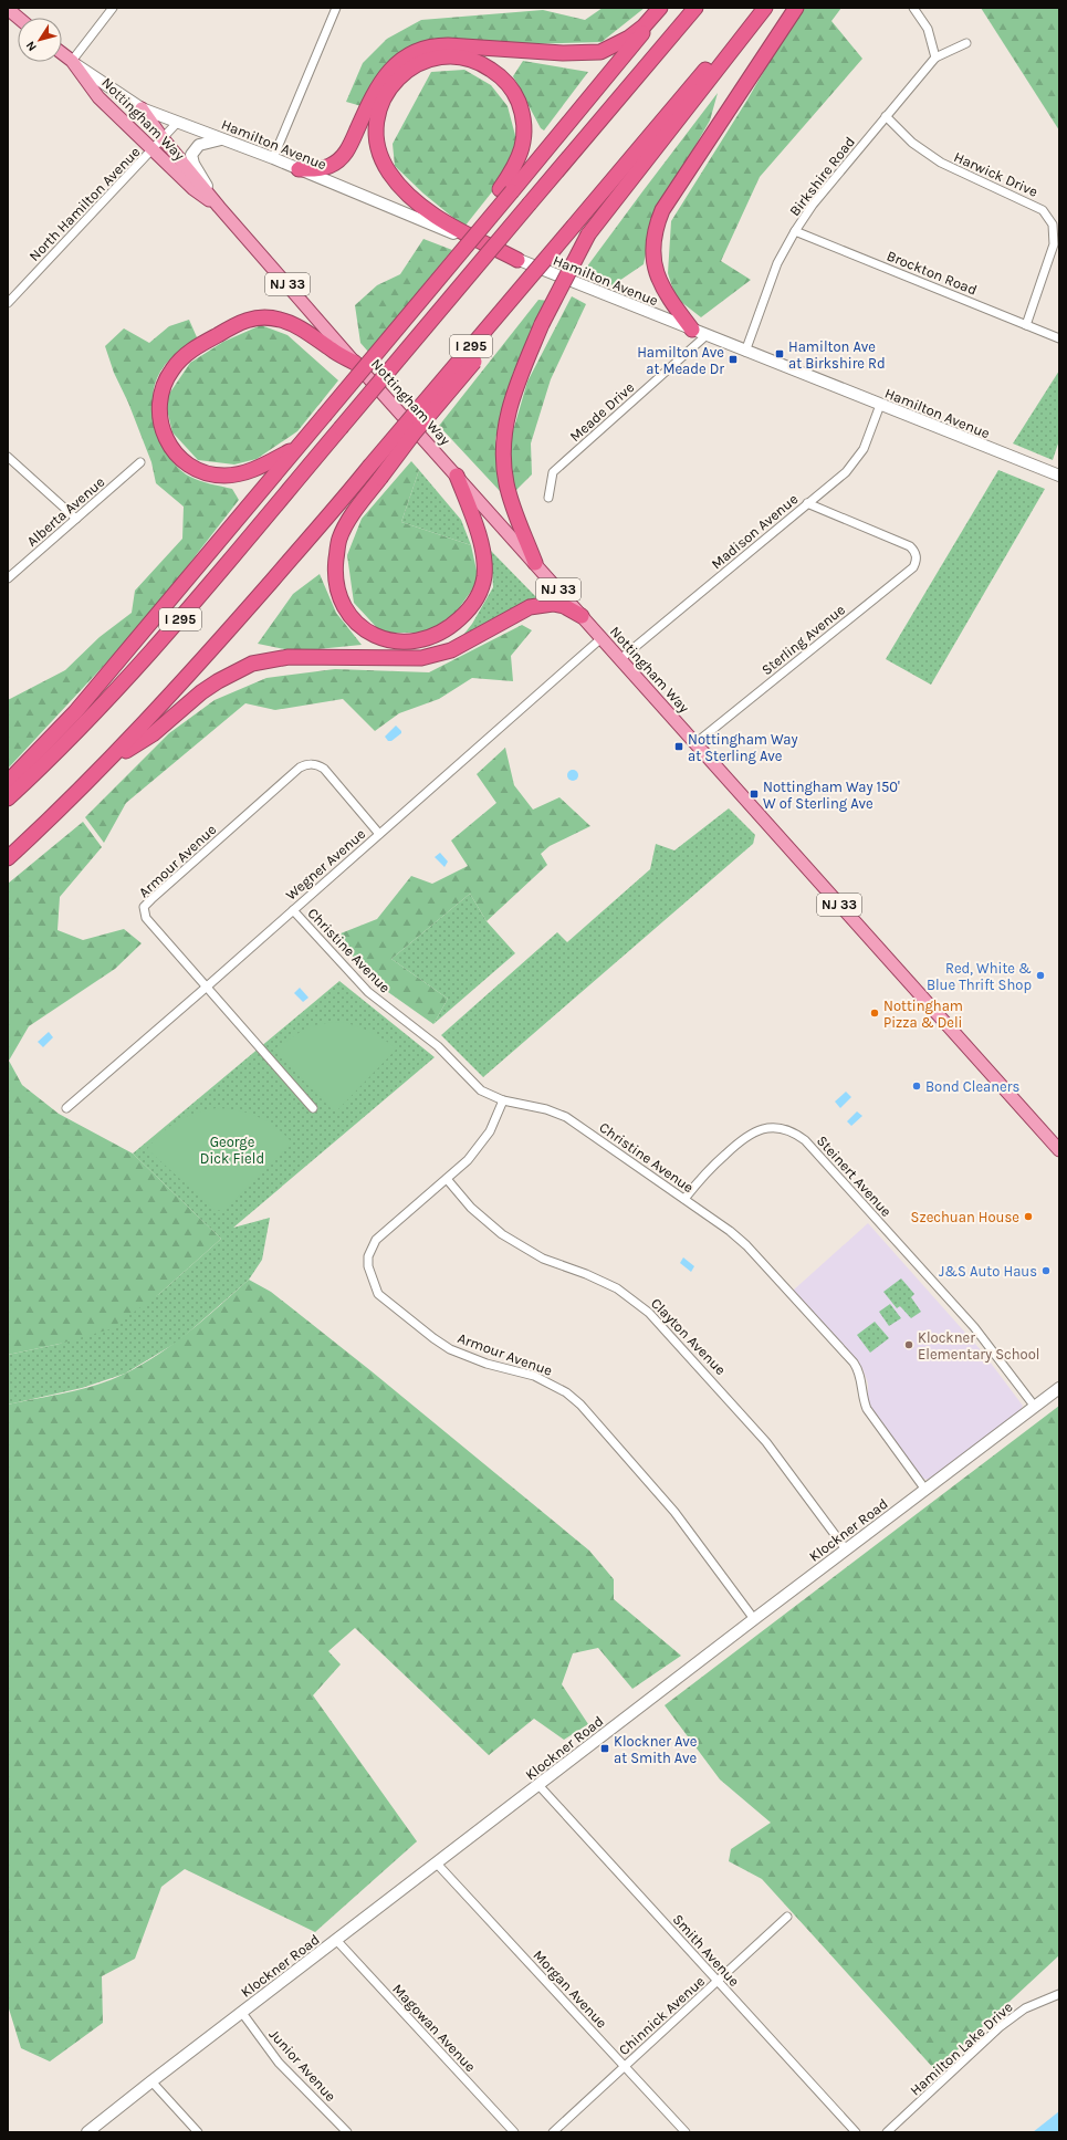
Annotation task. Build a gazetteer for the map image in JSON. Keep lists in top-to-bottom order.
{
  "streets": {
    "highway": ["I 295"],
    "main road": [
      "Nottingham Way",
      "Hamilton Avenue",
      "NJ 33",
      "Klockner Road"
    ],
    "street": [
      "Harwick Drive",
      "Birkshire Road",
      "North Hamilton Avenue",
      "Brockton Road",
      "Meade Drive",
      "Alberta Avenue",
      "Madison Avenue",
      "Sterling Avenue",
      "Armour Avenue",
      "Wegner Avenue",
      "Christine Avenue",
      "Steinert Avenue",
      "Clayton Avenue",
      "Smith Avenue",
      "Morgan Avenue",
      "Chinnick Avenue",
      "Magowan Avenue",
      "Hamilton Lake Drive",
      "Junior Avenue"
    ]
  },
  "crossings": [
    ["Nottingham Way", "Hamilton Avenue"],
    ["Nottingham Way", "North Hamilton Avenue"],
    ["Nottingham Way", "Madison Avenue"],
    ["Nottingham Way", "Sterling Avenue"],
    ["Nottingham Way", "Wegner Avenue"],
    ["Hamilton Avenue", "Birkshire Road"],
    ["Hamilton Avenue", "North Hamilton Avenue"],
    ["Hamilton Avenue", "Meade Drive"],
    ["Hamilton Avenue", "Madison Avenue"],
    ["Harwick Drive", "Birkshire Road"],
    ["Harwick Drive", "Brockton Road"],
    ["Birkshire Road", "Brockton Road"],
    ["Madison Avenue", "Sterling Avenue"],
    ["Armour Avenue", "Wegner Avenue"],
    ["Armour Avenue", "Christine Avenue"],
    ["Armour Avenue", "Clayton Avenue"],
    ["Armour Avenue", "Klockner Road"],
    ["Wegner Avenue", "Christine Avenue"],
    ["Christine Avenue", "Steinert Avenue"],
    ["Christine Avenue", "Klockner Road"],
    ["Steinert Avenue", "Klockner Road"],
    ["Clayton Avenue", "Klockner Road"],
    ["Klockner Road", "Smith Avenue"],
    ["Klockner Road", "Morgan Avenue"],
    ["Klockner Road", "Magowan Avenue"],
    ["Klockner Road", "Junior Avenue"],
    ["Smith Avenue", "Chinnick Avenue"],
    ["Morgan Avenue", "Chinnick Avenue"]
  ],
  "parks": ["George Dick Field"],
  "places": {
    "transit": [
      "Hamilton Ave at Birkshire Rd",
      "Hamilton Ave at Meade Dr",
      "Nottingham Way at Sterling Ave",
      "Nottingham Way 150' W of Sterling Ave",
      "Klockner Ave at Smith Ave"
    ],
    "other": [
      "Red, White & Blue Thrift Shop",
      "Nottingham Pizza & Deli",
      "Bond Cleaners",
      "Szechuan House",
      "J&S Auto Haus",
      "Klockner Elementary School"
    ]
  },
  "north": "bottom left"
}
